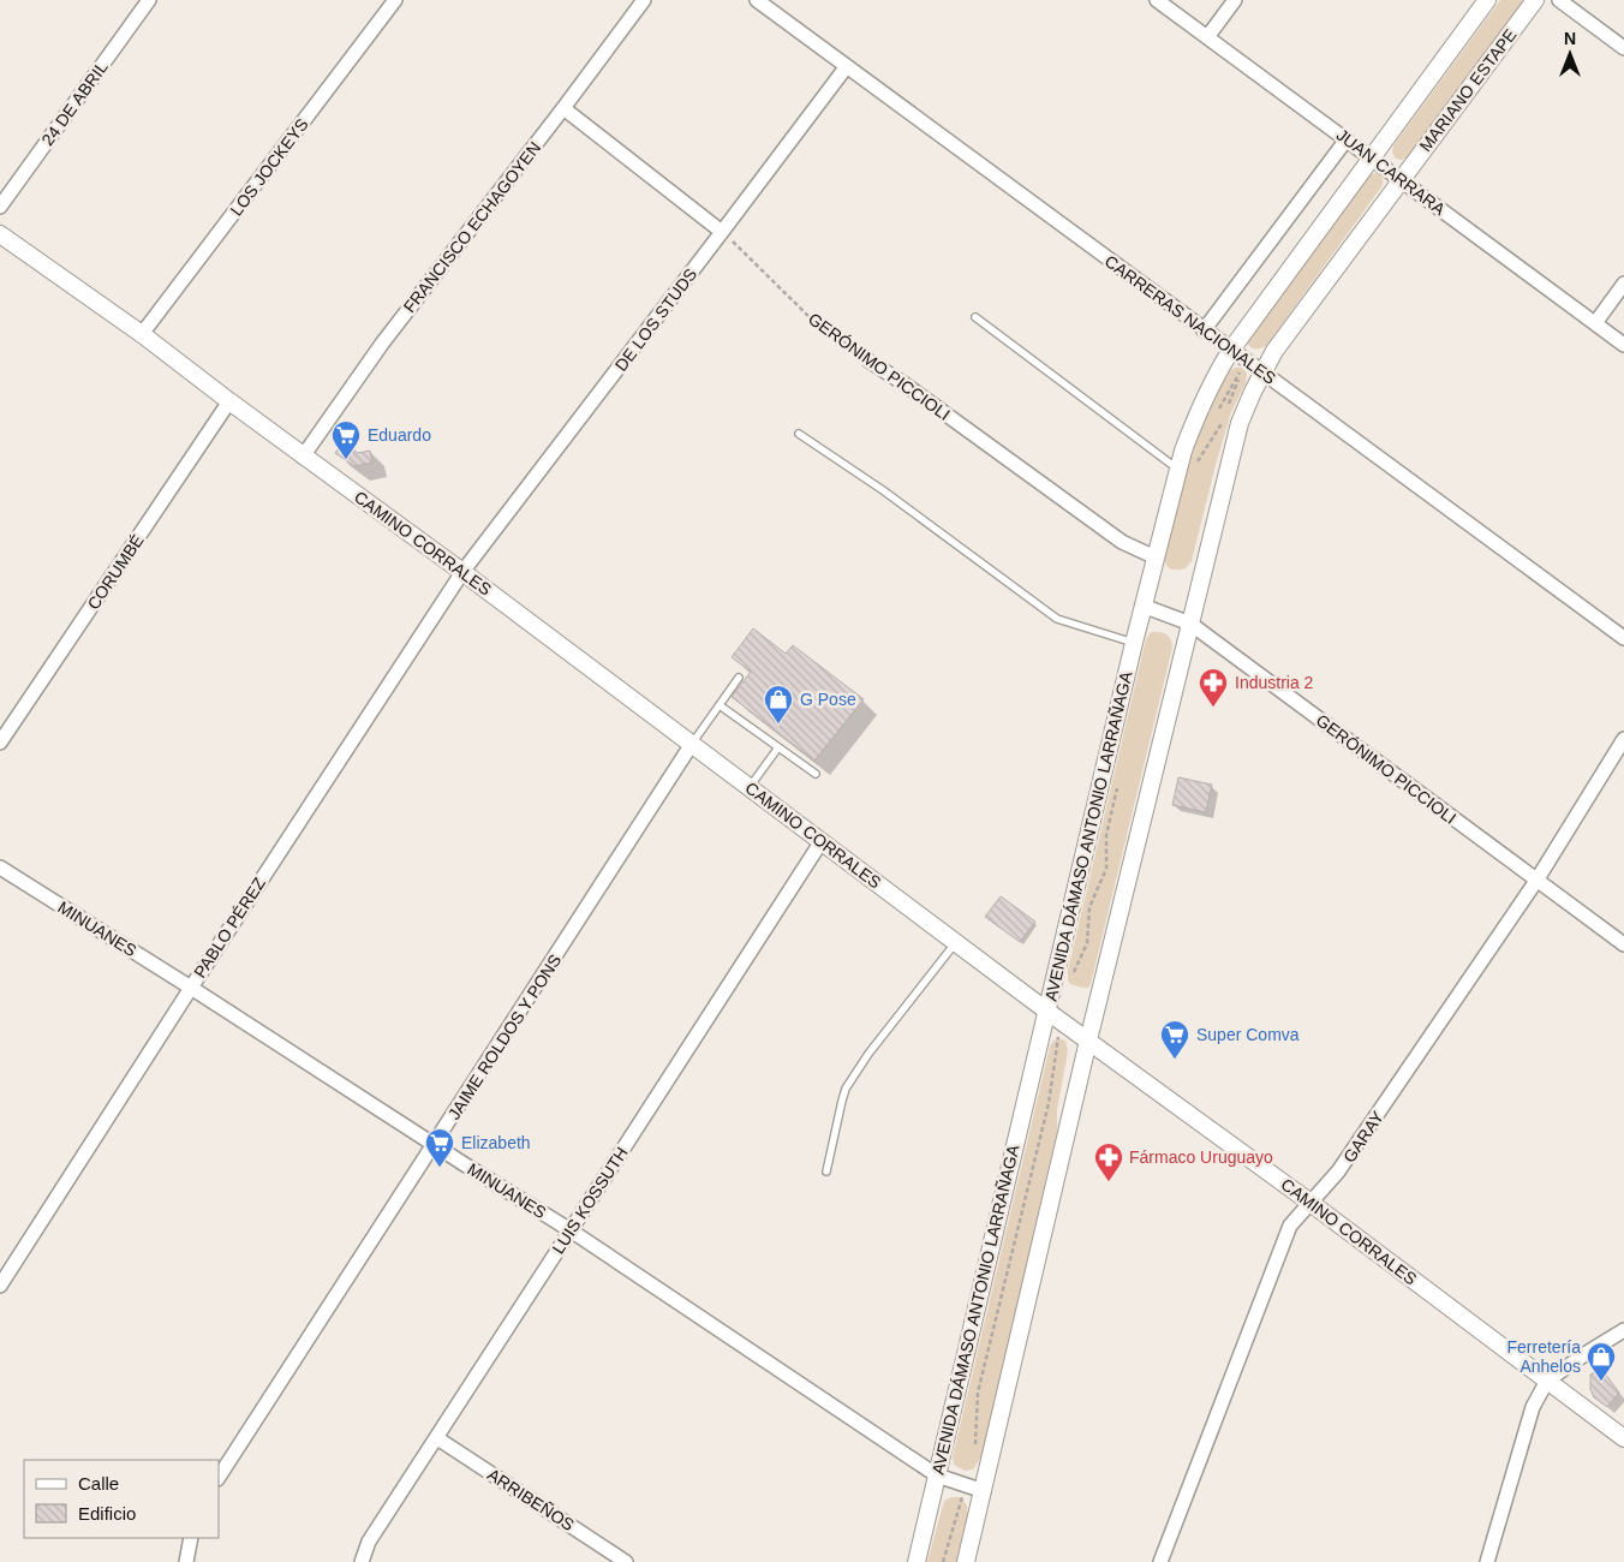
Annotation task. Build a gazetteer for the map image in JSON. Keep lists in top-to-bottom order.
{
  "streets": {
    "street": [
      "MARIANO ESTAPE",
      "24 DE ABRIL",
      "LOS JOCKEYS",
      "JUAN CARRARA",
      "FRANCISCO ECHAGOYEN",
      "DE LOS STUDS",
      "CARRERAS NACIONALES",
      "GERÓNIMO PICCIOLI",
      "CAMINO CORRALES",
      "CORUMBÉ",
      "AVENIDA DÁMASO ANTONIO LARRAÑAGA",
      "PABLO PÉREZ",
      "MINUANES",
      "JAIME ROLDOS Y PONS",
      "GARAY",
      "LUIS KOSSUTH",
      "ARRIBEÑOS"
    ]
  },
  "crossings": [
    ["MARIANO ESTAPE", "JUAN CARRARA"],
    ["LOS JOCKEYS", "CAMINO CORRALES"],
    ["JUAN CARRARA", "AVENIDA DÁMASO ANTONIO LARRAÑAGA"],
    ["FRANCISCO ECHAGOYEN", "CAMINO CORRALES"],
    ["DE LOS STUDS", "CARRERAS NACIONALES"],
    ["DE LOS STUDS", "GERÓNIMO PICCIOLI"],
    ["DE LOS STUDS", "CAMINO CORRALES"],
    ["DE LOS STUDS", "PABLO PÉREZ"],
    ["CARRERAS NACIONALES", "AVENIDA DÁMASO ANTONIO LARRAÑAGA"],
    ["GERÓNIMO PICCIOLI", "AVENIDA DÁMASO ANTONIO LARRAÑAGA"],
    ["GERÓNIMO PICCIOLI", "GARAY"],
    ["CAMINO CORRALES", "CORUMBÉ"],
    ["CAMINO CORRALES", "AVENIDA DÁMASO ANTONIO LARRAÑAGA"],
    ["CAMINO CORRALES", "PABLO PÉREZ"],
    ["CAMINO CORRALES", "JAIME ROLDOS Y PONS"],
    ["CAMINO CORRALES", "GARAY"],
    ["CAMINO CORRALES", "LUIS KOSSUTH"],
    ["AVENIDA DÁMASO ANTONIO LARRAÑAGA", "MINUANES"],
    ["PABLO PÉREZ", "MINUANES"],
    ["MINUANES", "JAIME ROLDOS Y PONS"],
    ["MINUANES", "LUIS KOSSUTH"],
    ["LUIS KOSSUTH", "ARRIBEÑOS"]
  ],
  "places": {
    "supermarket": ["Eduardo", "Super Comva", "Elizabeth"],
    "pharmacy": ["Industria 2", "Fármaco Uruguayo"],
    "shop": ["G Pose", "Ferretería Anhelos"]
  },
  "legend": ["Calle", "Edificio"],
  "north": "top"
}
